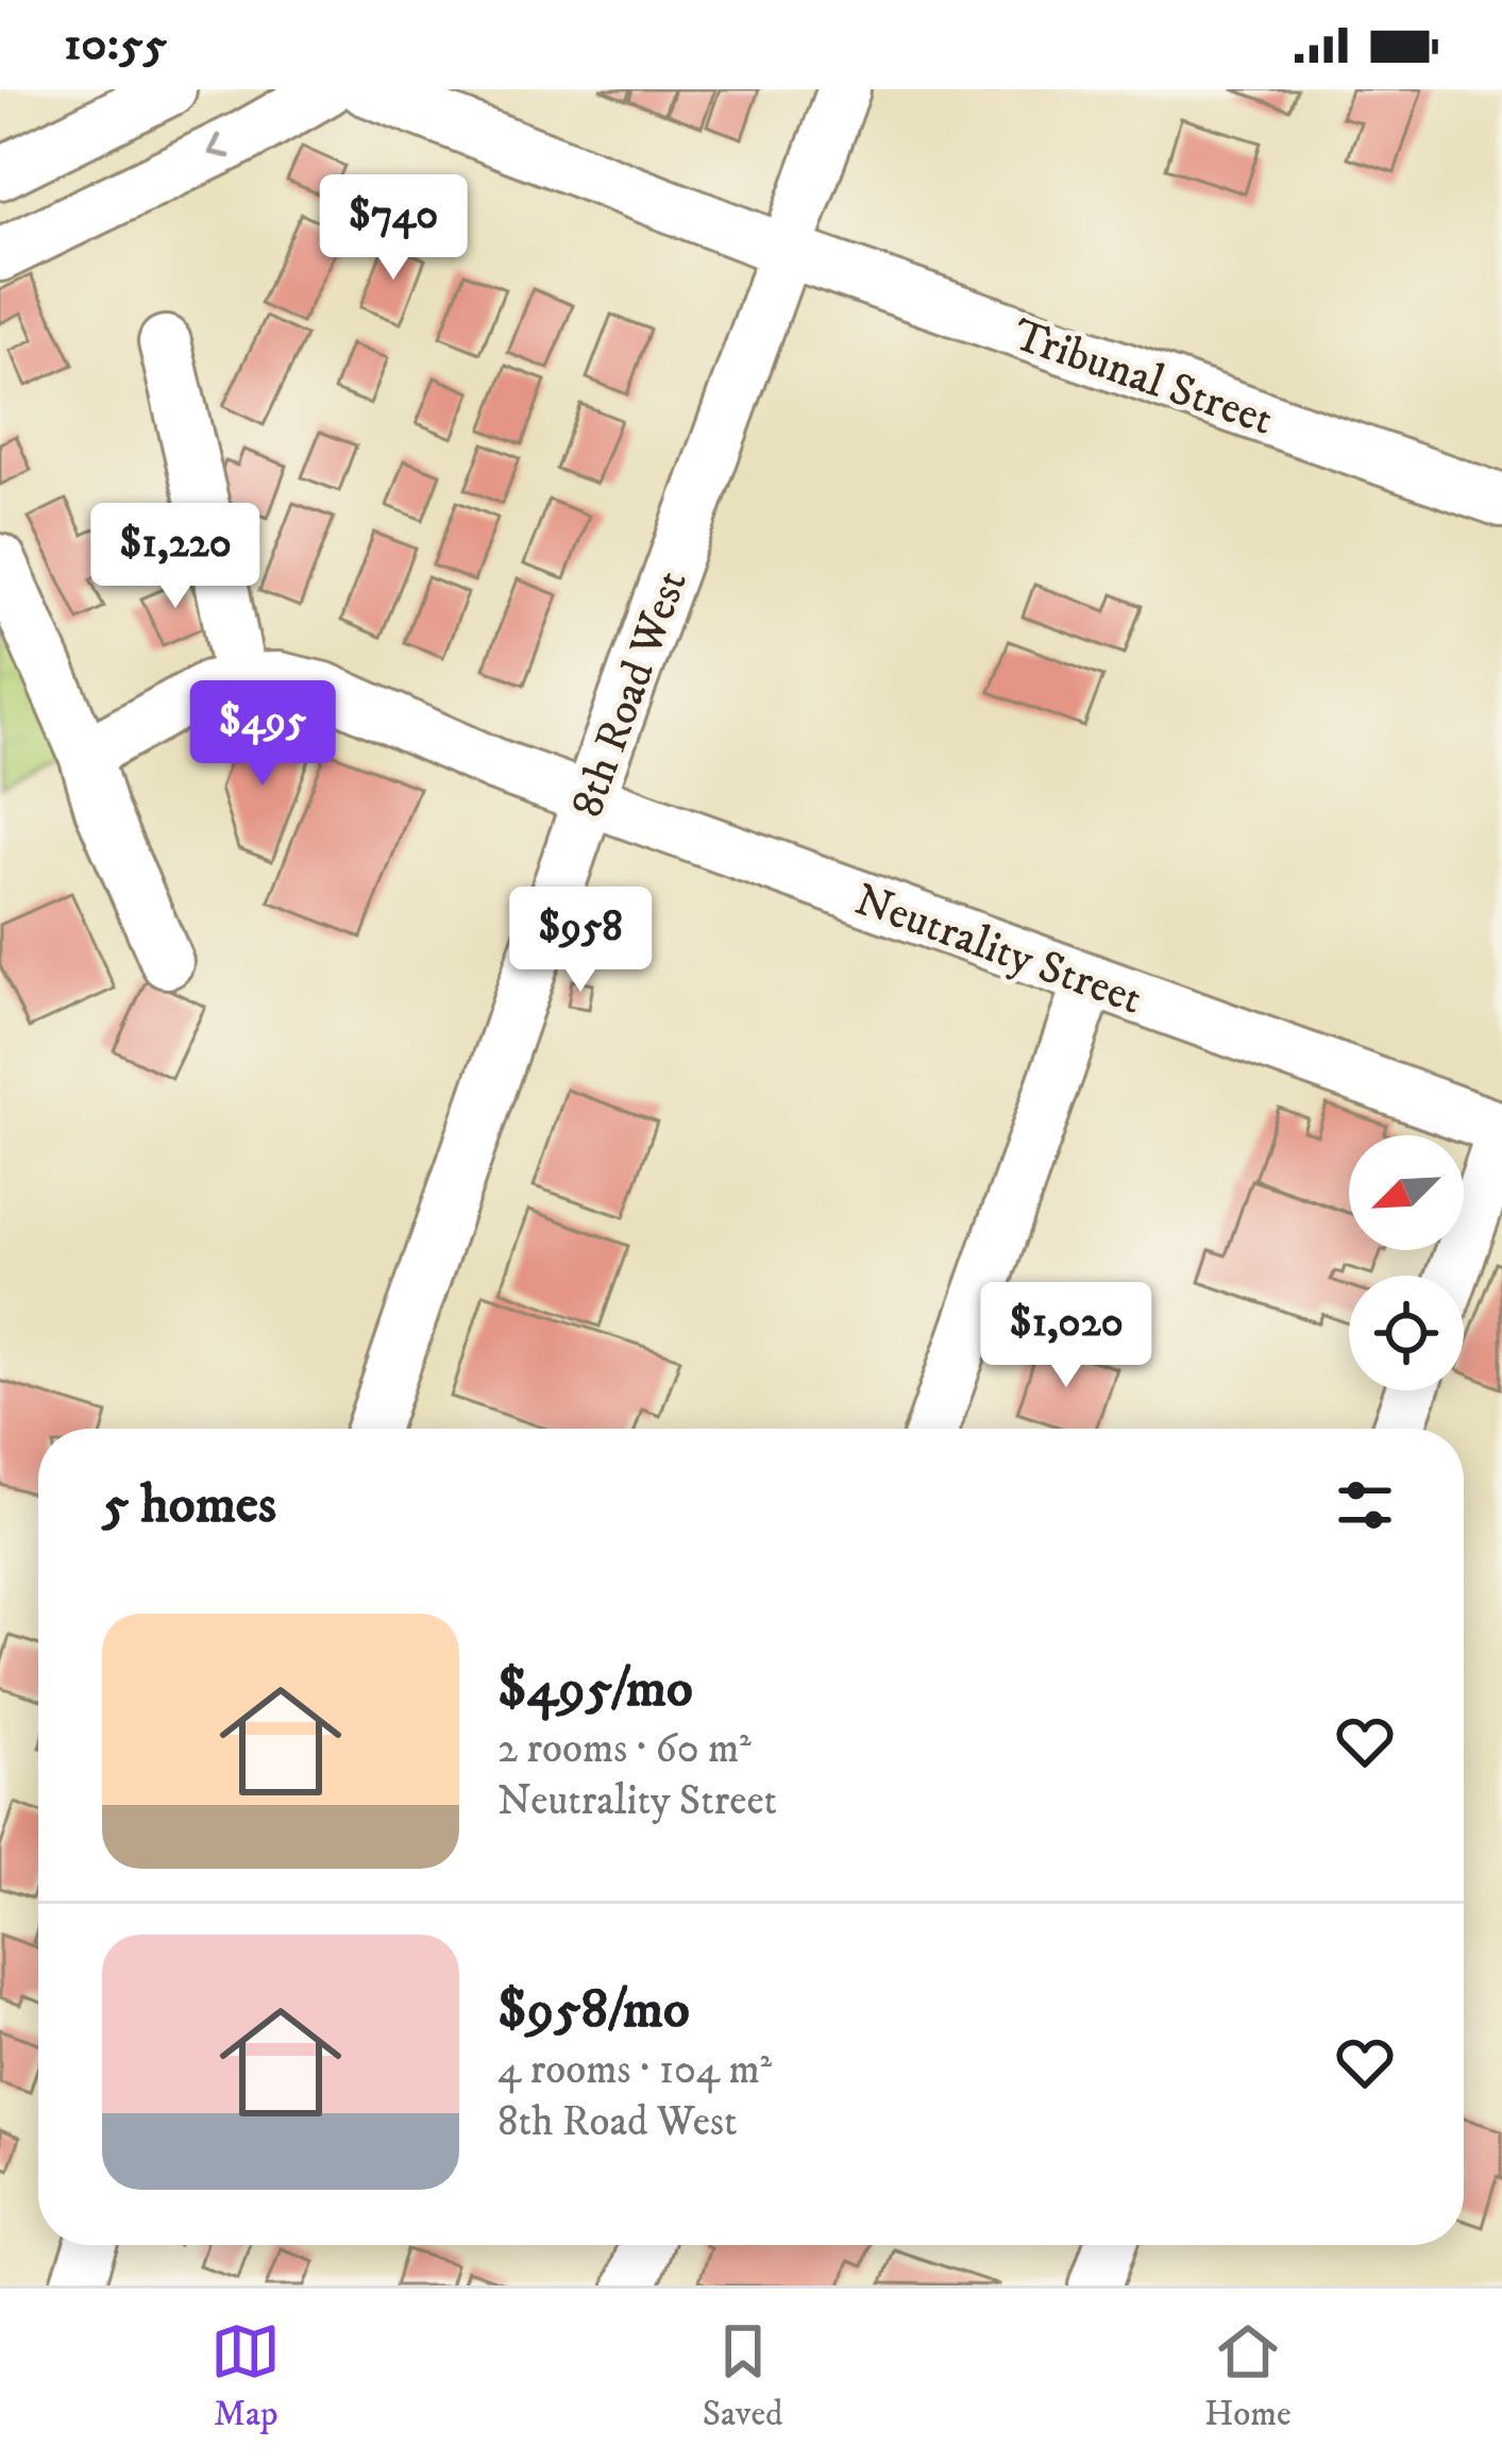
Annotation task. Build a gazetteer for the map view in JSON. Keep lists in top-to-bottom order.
{
  "streets": {
    "street": ["Tribunal Street", "8th Road West", "Neutrality Street"]
  },
  "crossings": [
    ["Tribunal Street", "8th Road West"],
    ["8th Road West", "Neutrality Street"]
  ],
  "north": "bottom left",
  "page": {
    "status": "10:55",
    "price": [
      "$740",
      "$1,220",
      "$495",
      "$958",
      "$1,020"
    ],
    "heading": "5 homes",
    "list": [
      {
        "name": "$495/mo",
        "note": "2 rooms · 60 m² · Neutrality Street"
      },
      {
        "name": "$958/mo",
        "note": "4 rooms · 104 m² · 8th Road West"
      }
    ],
    "tabs": ["Map", "Saved", "Home"]
  }
}
